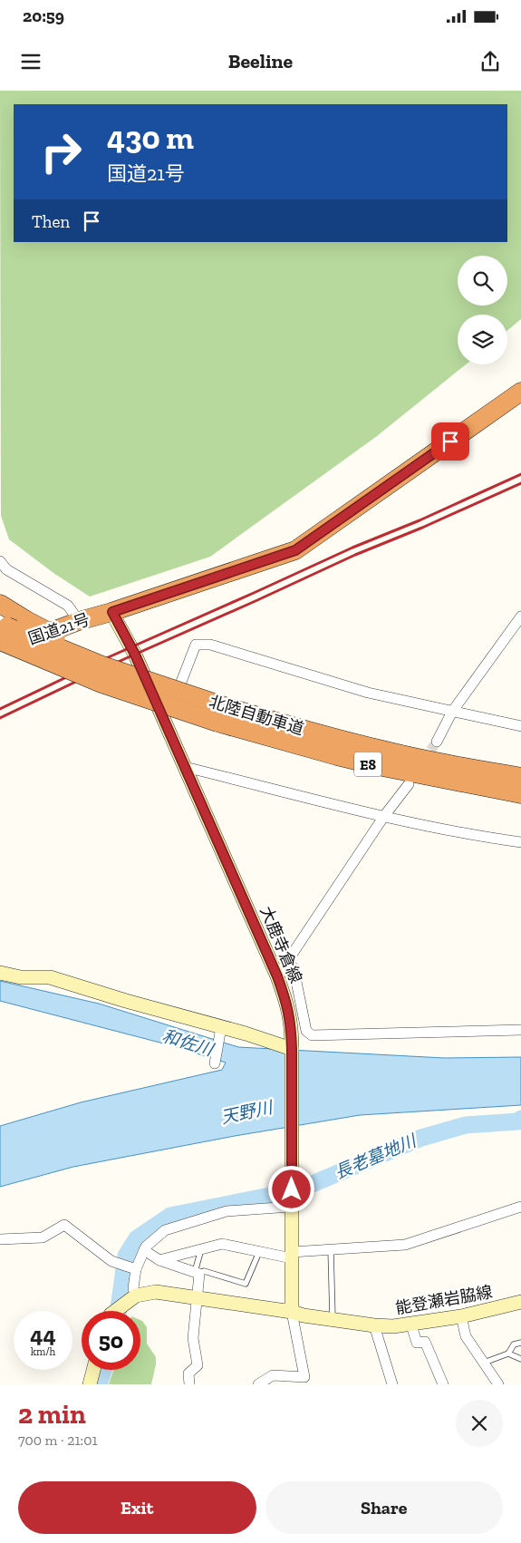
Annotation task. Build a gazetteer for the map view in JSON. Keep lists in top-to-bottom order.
{
  "streets": {
    "highway": ["国道21号", "北陸自動車道", "E8"],
    "main road": ["大鹿寺倉線", "能登瀬岩脇線"]
  },
  "crossings": [
    ["国道21号", "大鹿寺倉線"],
    ["北陸自動車道", "大鹿寺倉線"],
    ["大鹿寺倉線", "能登瀬岩脇線"]
  ],
  "water": ["和佐川", "天野川", "長老墓地川"],
  "page": {
    "status": "20:59",
    "header": "Beeline",
    "turn": ["430 m", "国道21号"],
    "then": "Then",
    "speed": "44 km/h",
    "limit": "50",
    "heading": ["2 min", "700 m · 21:01"],
    "buttons": ["Exit", "Share"]
  }
}
